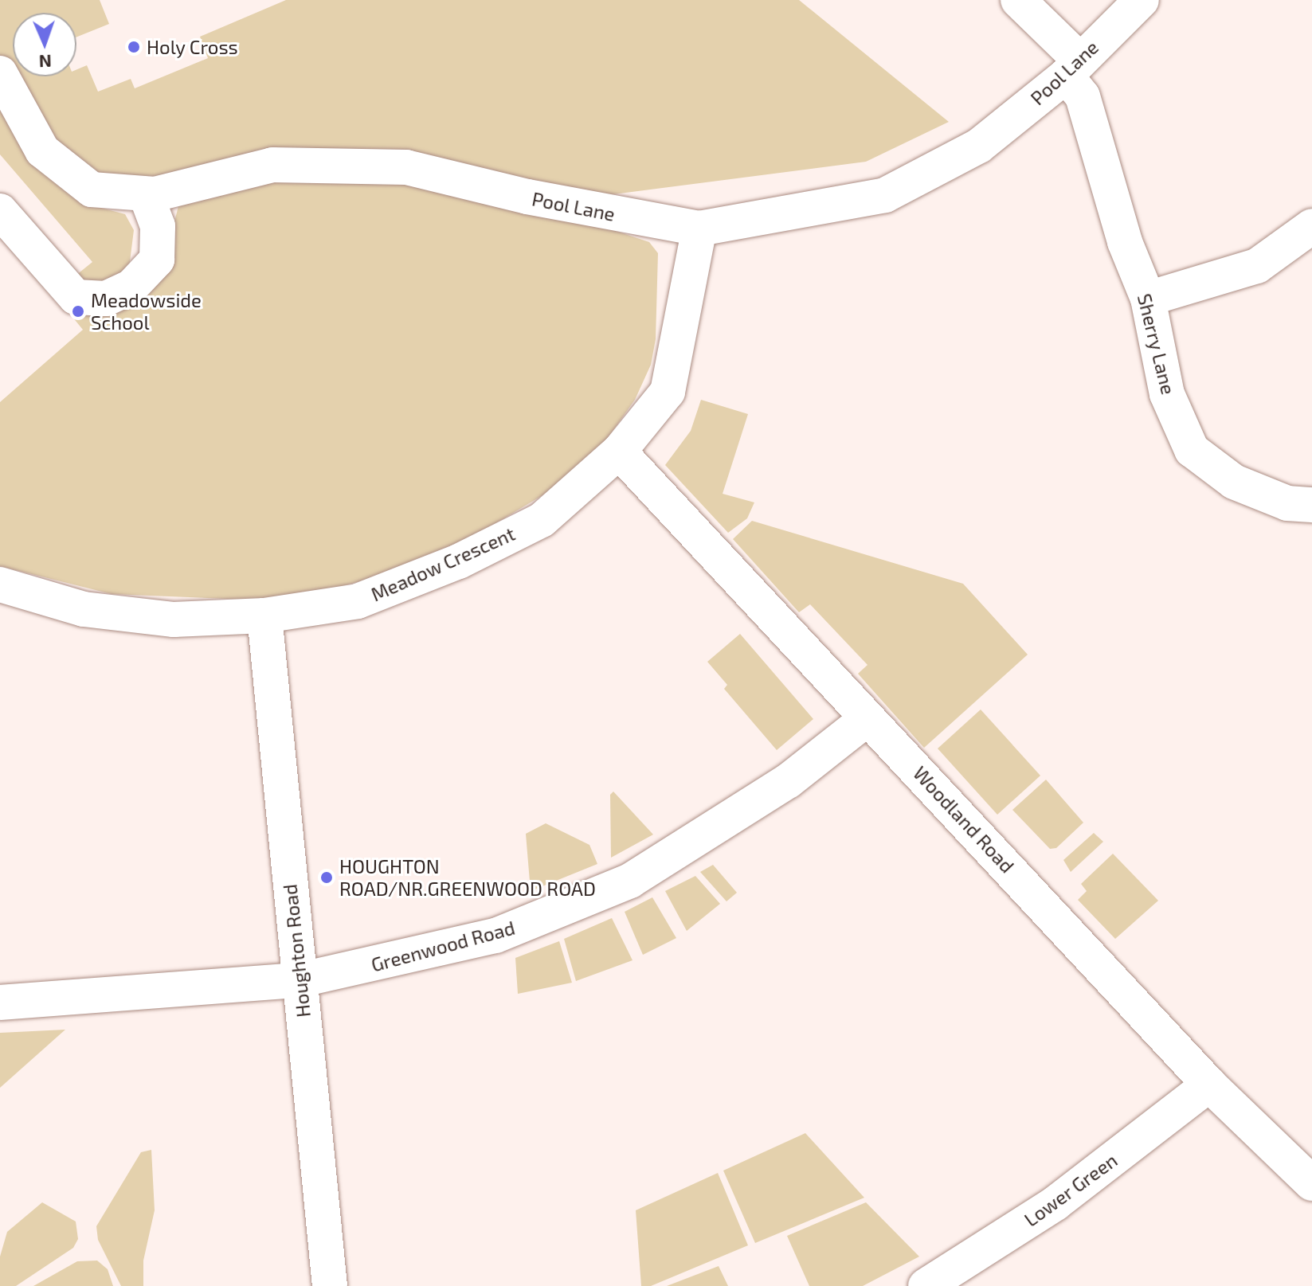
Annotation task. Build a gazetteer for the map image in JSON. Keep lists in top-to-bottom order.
{
  "streets": {
    "street": [
      "Pool Lane",
      "Sherry Lane",
      "Meadow Crescent",
      "Woodland Road",
      "Greenwood Road",
      "Houghton Road",
      "Lower Green"
    ]
  },
  "crossings": [
    ["Pool Lane", "Sherry Lane"],
    ["Pool Lane", "Meadow Crescent"],
    ["Meadow Crescent", "Woodland Road"],
    ["Meadow Crescent", "Houghton Road"],
    ["Woodland Road", "Greenwood Road"],
    ["Woodland Road", "Lower Green"],
    ["Greenwood Road", "Houghton Road"]
  ],
  "places": ["Holy Cross", "Meadowside School", "HOUGHTON ROAD/NR.GREENWOOD ROAD"],
  "north": "bottom"
}
